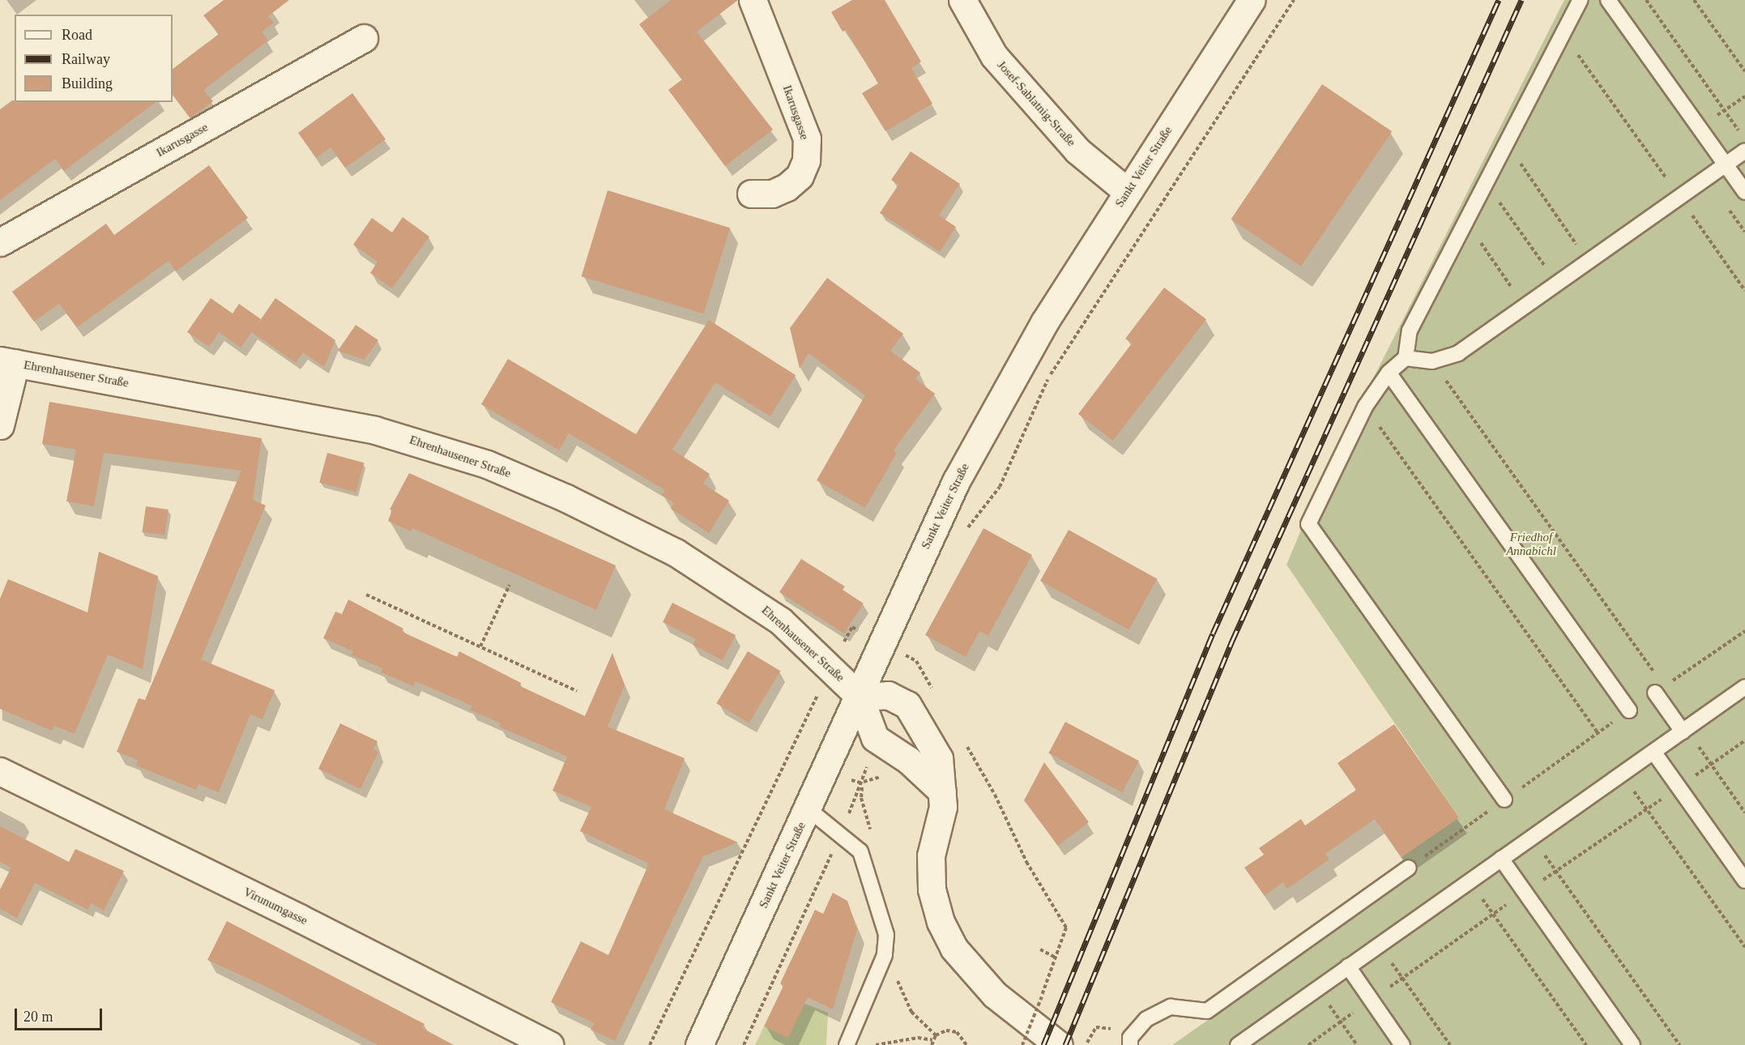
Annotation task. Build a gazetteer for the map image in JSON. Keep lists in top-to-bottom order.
{
  "streets": {
    "street": [
      "Josef-Sablatnig-Straße",
      "Ikarusgasse",
      "Sankt Veiter Straße",
      "Ehrenhausener Straße",
      "Virunumgasse"
    ]
  },
  "crossings": [
    ["Josef-Sablatnig-Straße", "Sankt Veiter Straße"],
    ["Sankt Veiter Straße", "Ehrenhausener Straße"]
  ],
  "parks": ["Friedhof Annabichl"],
  "legend": ["Road", "Railway", "Building"],
  "scale_bar": "20 m"
}
